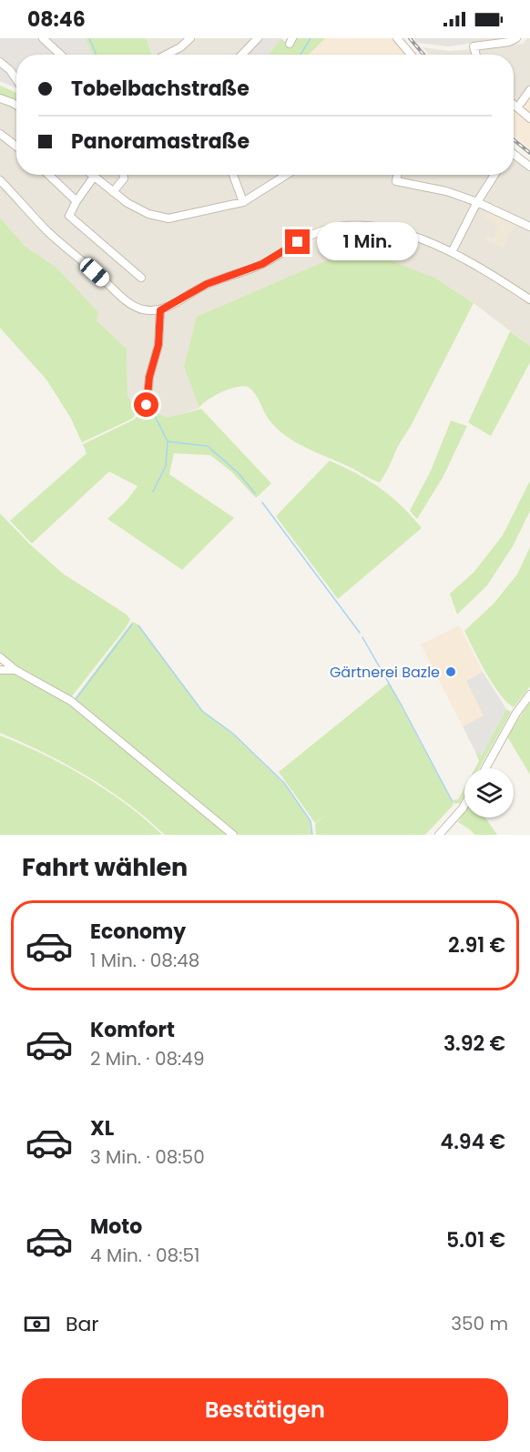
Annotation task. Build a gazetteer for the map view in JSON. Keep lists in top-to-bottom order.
{
  "places": ["Gärtnerei Bazle"],
  "page": {
    "status": "08:46",
    "banner": ["Tobelbachstraße", "Panoramastraße"],
    "bubble": "1 Min.",
    "heading": "Fahrt wählen",
    "list": [
      {
        "name": "Economy",
        "note": "1 Min. · 08:48",
        "value": "2.91 €"
      },
      {
        "name": "Komfort",
        "note": "2 Min. · 08:49",
        "value": "3.92 €"
      },
      {
        "name": "XL",
        "note": "3 Min. · 08:50",
        "value": "4.94 €"
      },
      {
        "name": "Moto",
        "note": "4 Min. · 08:51",
        "value": "5.01 €"
      }
    ],
    "pay": ["Bar", "350 m"],
    "buttons": "Bestätigen"
  }
}
